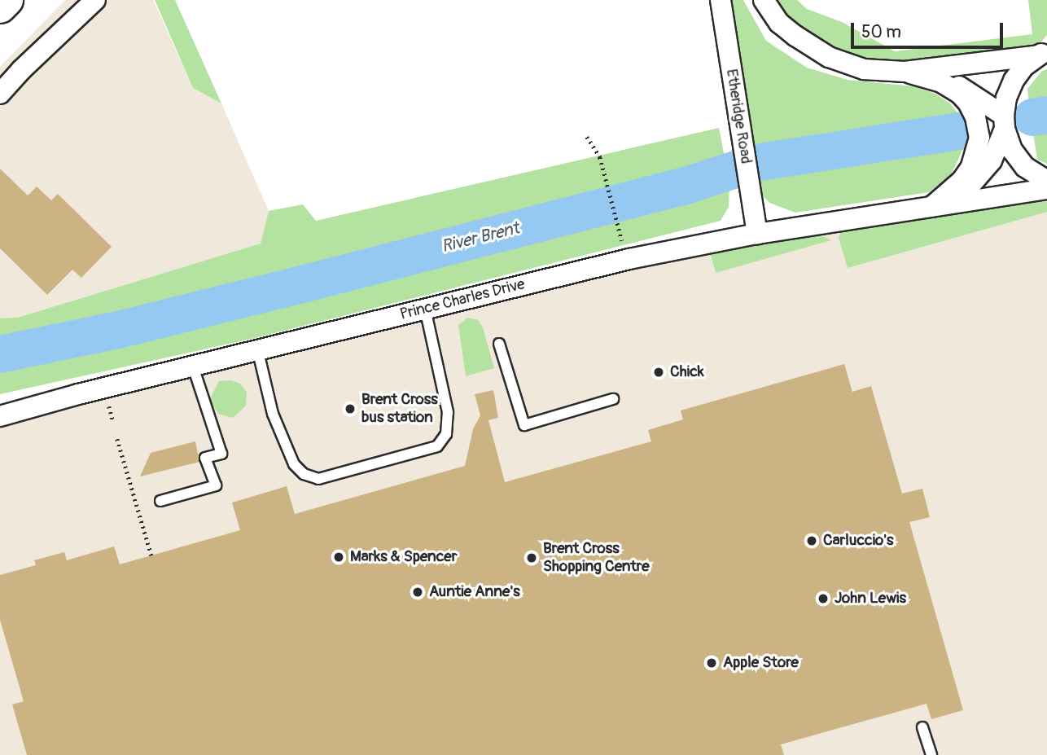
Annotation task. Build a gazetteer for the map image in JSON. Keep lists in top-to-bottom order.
{
  "streets": {
    "street": ["Etheridge Road", "Prince Charles Drive"]
  },
  "crossings": [
    ["Etheridge Road", "Prince Charles Drive"]
  ],
  "water": ["River Brent"],
  "places": [
    "Chick",
    "Brent Cross bus station",
    "Carluccio's",
    "Marks & Spencer",
    "Brent Cross Shopping Centre",
    "Auntie Anne's",
    "John Lewis",
    "Apple Store"
  ],
  "scale_bar": "50 m"
}
